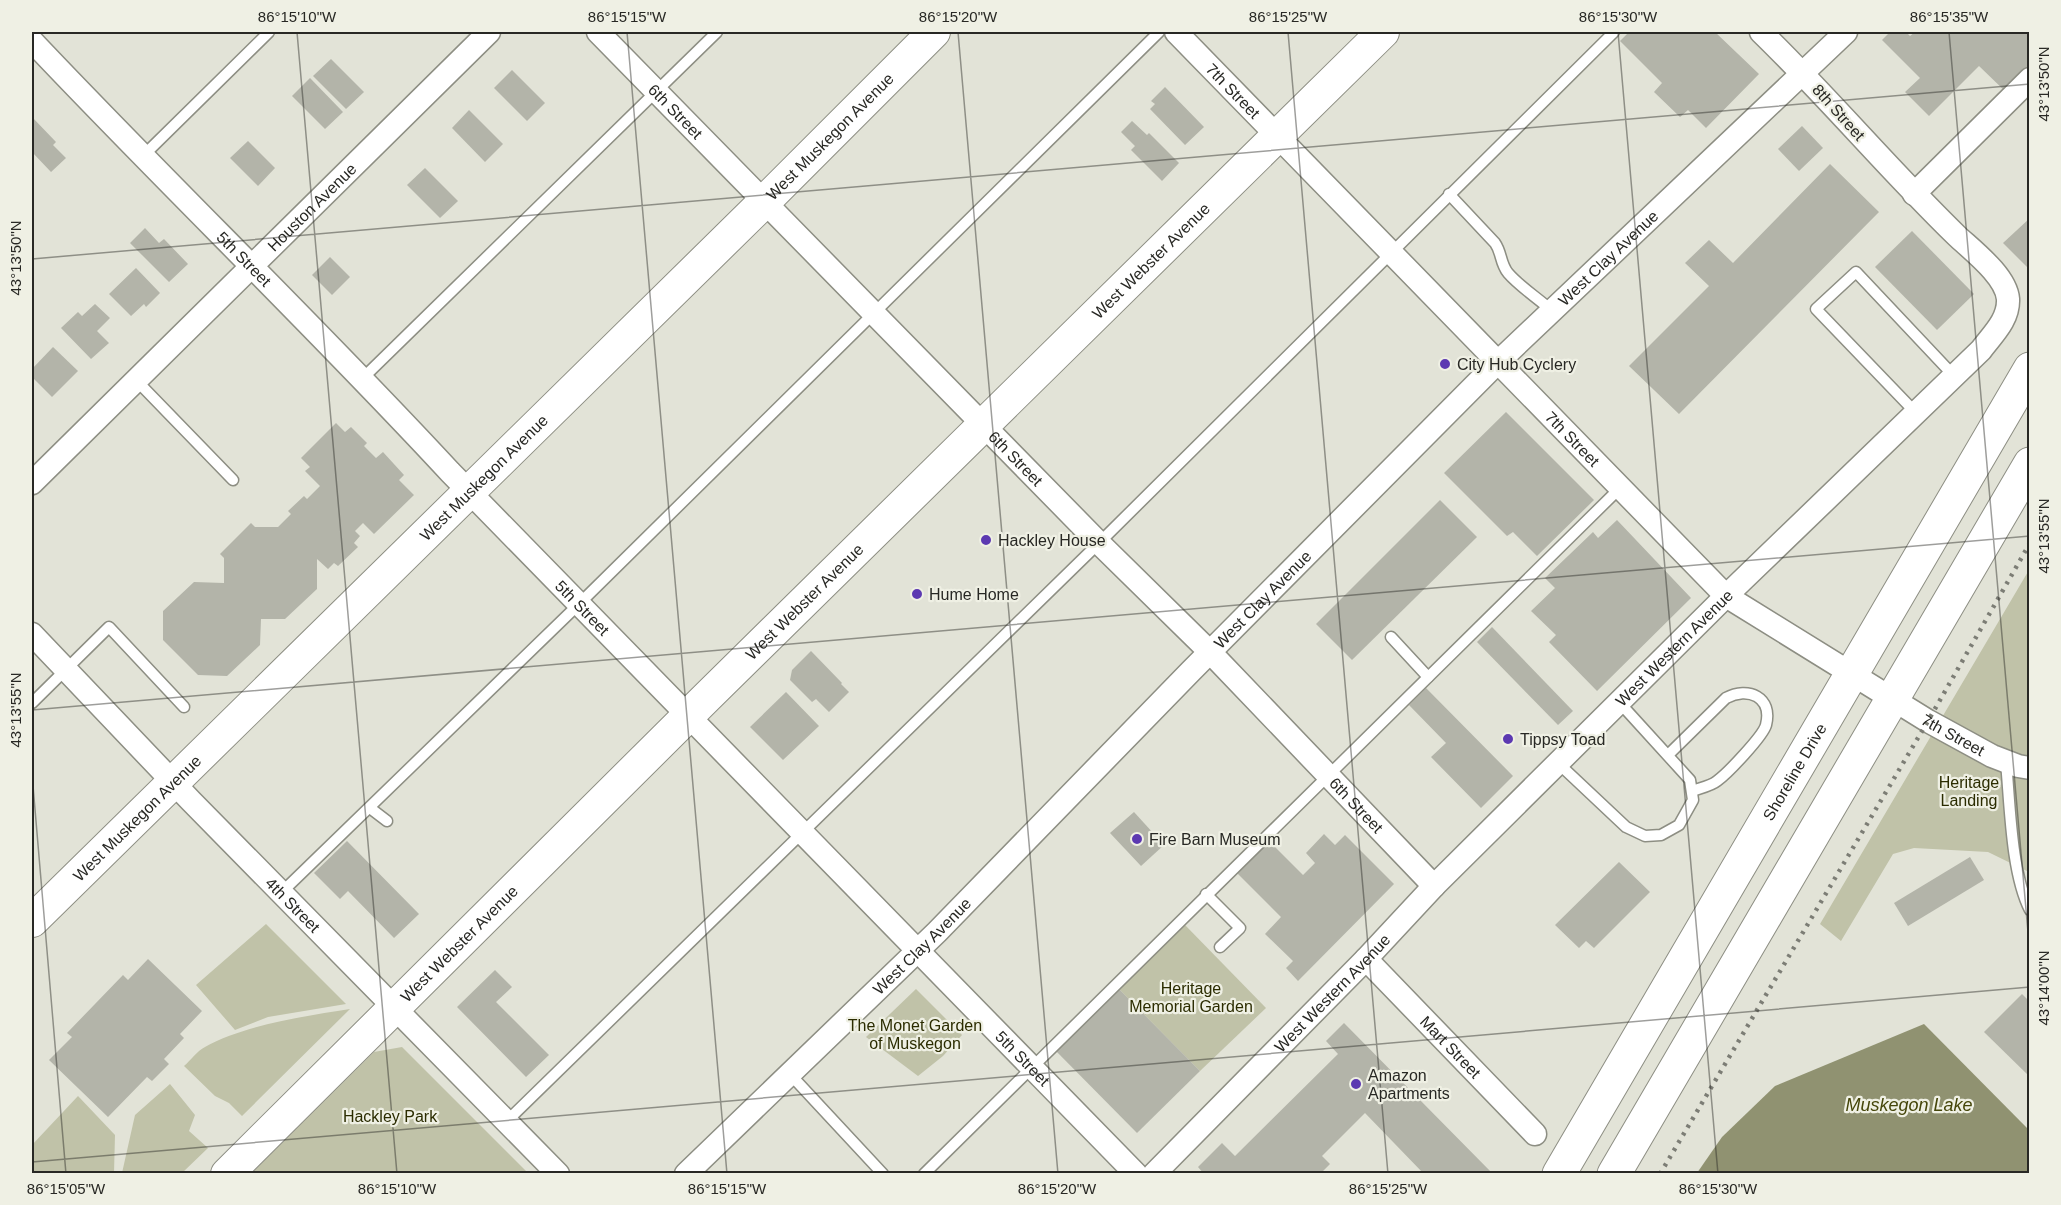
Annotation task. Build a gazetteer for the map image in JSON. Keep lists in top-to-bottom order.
{
  "streets": {
    "highway": ["Shoreline Drive"],
    "main road": ["West Muskegon Avenue", "West Webster Avenue"],
    "street": [
      "7th Street",
      "6th Street",
      "8th Street",
      "Houston Avenue",
      "West Clay Avenue",
      "5th Street",
      "West Western Avenue",
      "4th Street",
      "Mart Street"
    ]
  },
  "crossings": [
    ["7th Street", "West Clay Avenue"],
    ["7th Street", "West Webster Avenue"],
    ["7th Street", "West Western Avenue"],
    ["7th Street", "Shoreline Drive"],
    ["6th Street", "West Muskegon Avenue"],
    ["6th Street", "West Clay Avenue"],
    ["6th Street", "West Webster Avenue"],
    ["6th Street", "West Western Avenue"],
    ["8th Street", "West Clay Avenue"],
    ["8th Street", "West Western Avenue"],
    ["West Muskegon Avenue", "5th Street"],
    ["West Muskegon Avenue", "4th Street"],
    ["Houston Avenue", "5th Street"],
    ["West Clay Avenue", "5th Street"],
    ["5th Street", "West Webster Avenue"],
    ["West Webster Avenue", "4th Street"],
    ["West Western Avenue", "Mart Street"]
  ],
  "water": ["Muskegon Lake"],
  "parks": [
    "Heritage Landing",
    "Heritage Memorial Garden",
    "The Monet Garden of Muskegon",
    "Hackley Park"
  ],
  "places": [
    "City Hub Cyclery",
    "Hackley House",
    "Hume Home",
    "Tippsy Toad",
    "Fire Barn Museum",
    "Amazon Apartments"
  ],
  "coordinates": [
    "86°15'10\"W",
    "86°15'15\"W",
    "86°15'20\"W",
    "86°15'25\"W",
    "86°15'30\"W",
    "86°15'35\"W",
    "43°13'50\"N",
    "43°13'55\"N",
    "43°14'00\"N",
    "86°15'05\"W"
  ]
}
